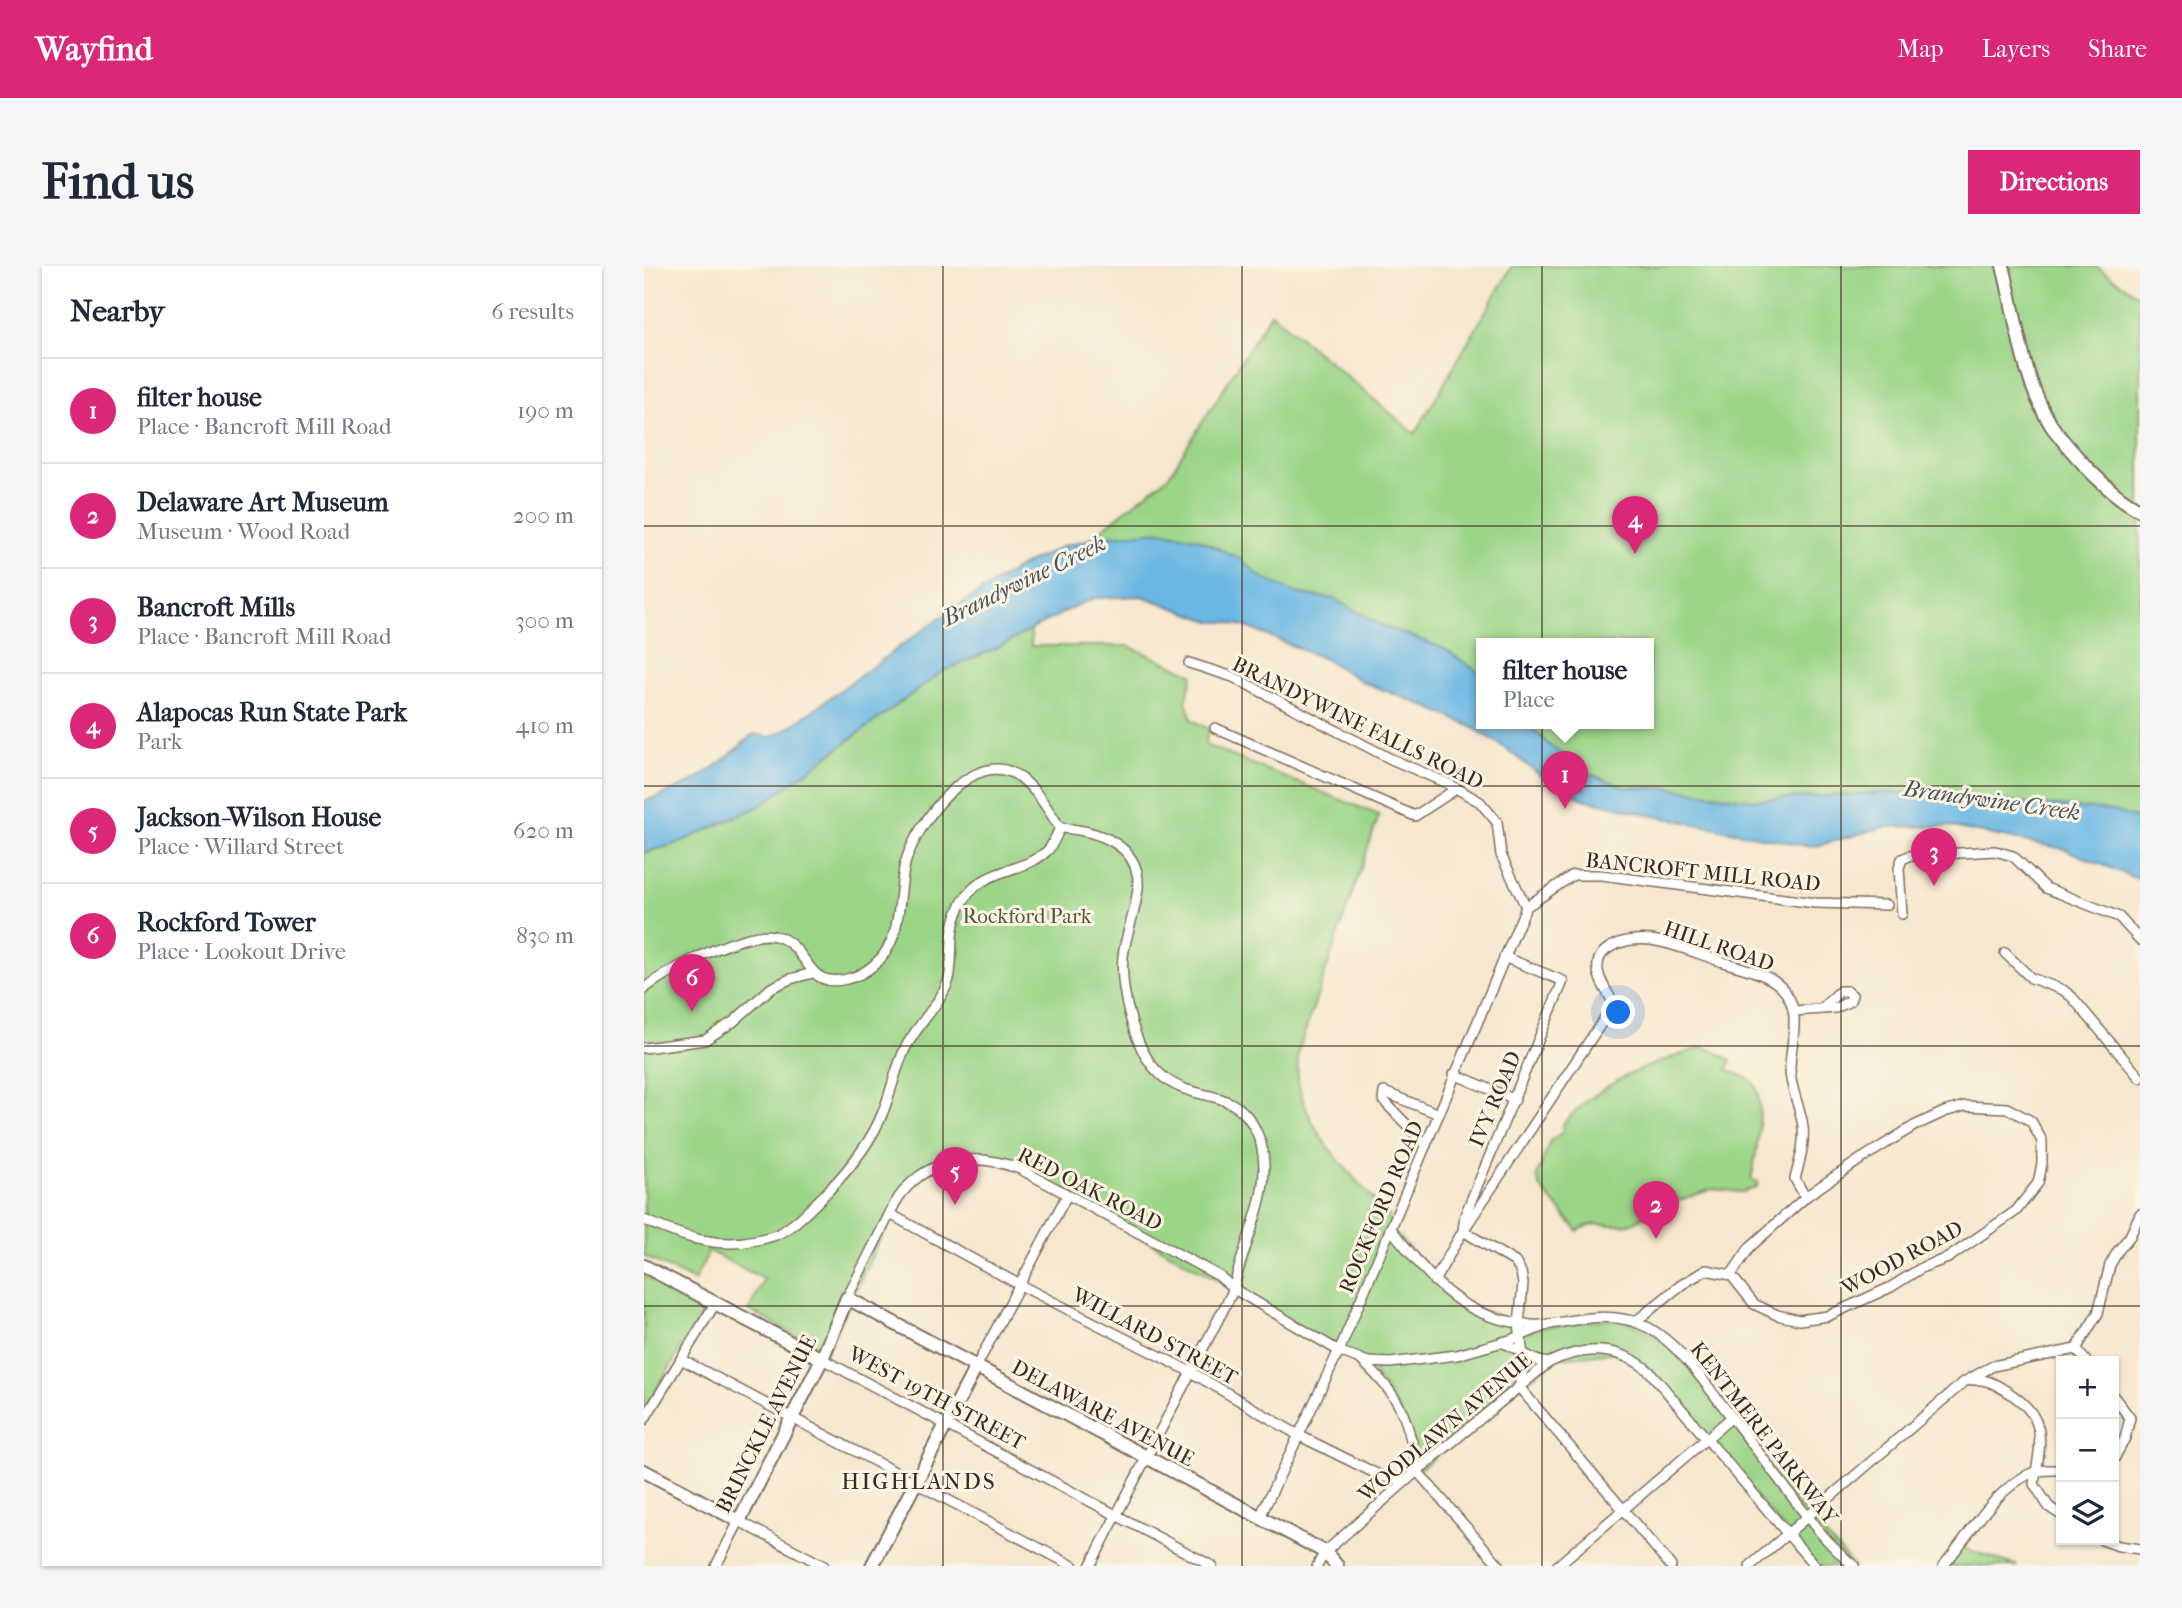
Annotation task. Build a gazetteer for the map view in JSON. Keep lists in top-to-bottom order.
{
  "streets": {
    "street": [
      "BRANDYWINE FALLS ROAD",
      "BANCROFT MILL ROAD",
      "HILL ROAD",
      "IVY ROAD",
      "RED OAK ROAD",
      "ROCKFORD ROAD",
      "WOOD ROAD",
      "WILLARD STREET",
      "WEST 19TH STREET",
      "DELAWARE AVENUE",
      "BRINCKLE AVENUE",
      "WOODLAWN AVENUE",
      "KENTMERE PARKWAY"
    ]
  },
  "crossings": [
    ["BRANDYWINE FALLS ROAD", "BANCROFT MILL ROAD"],
    ["BRANDYWINE FALLS ROAD", "ROCKFORD ROAD"],
    ["BANCROFT MILL ROAD", "ROCKFORD ROAD"],
    ["HILL ROAD", "IVY ROAD"],
    ["IVY ROAD", "ROCKFORD ROAD"],
    ["RED OAK ROAD", "ROCKFORD ROAD"],
    ["RED OAK ROAD", "WILLARD STREET"],
    ["RED OAK ROAD", "DELAWARE AVENUE"],
    ["RED OAK ROAD", "BRINCKLE AVENUE"],
    ["RED OAK ROAD", "WOODLAWN AVENUE"],
    ["RED OAK ROAD", "KENTMERE PARKWAY"],
    ["ROCKFORD ROAD", "WILLARD STREET"],
    ["ROCKFORD ROAD", "DELAWARE AVENUE"],
    ["ROCKFORD ROAD", "KENTMERE PARKWAY"],
    ["WILLARD STREET", "WOODLAWN AVENUE"],
    ["WEST 19TH STREET", "BRINCKLE AVENUE"],
    ["DELAWARE AVENUE", "BRINCKLE AVENUE"],
    ["DELAWARE AVENUE", "WOODLAWN AVENUE"],
    ["WOODLAWN AVENUE", "KENTMERE PARKWAY"]
  ],
  "districts": ["HIGHLANDS"],
  "water": ["Brandywine Creek"],
  "parks": ["Rockford Park"],
  "page": {
    "header": "Wayfind",
    "nav": ["Map", "Layers", "Share"],
    "buttons": "Directions",
    "title": "Find us",
    "heading": ["Nearby", "6 results"],
    "list": [
      {
        "mark": "1",
        "name": "filter house",
        "note": "Place · Bancroft Mill Road",
        "value": "190 m"
      },
      {
        "mark": "2",
        "name": "Delaware Art Museum",
        "note": "Museum · Wood Road",
        "value": "200 m"
      },
      {
        "mark": "3",
        "name": "Bancroft Mills",
        "note": "Place · Bancroft Mill Road",
        "value": "300 m"
      },
      {
        "mark": "4",
        "name": "Alapocas Run State Park",
        "note": "Park",
        "value": "410 m"
      },
      {
        "mark": "5",
        "name": "Jackson-Wilson House",
        "note": "Place · Willard Street",
        "value": "620 m"
      },
      {
        "mark": "6",
        "name": "Rockford Tower",
        "note": "Place · Lookout Drive",
        "value": "830 m"
      }
    ],
    "pins": [
      "4",
      "1",
      "3",
      "6",
      "5",
      "2"
    ],
    "popup": ["filter house", "Place"],
    "map_buttons": ["+", "−"]
  }
}
